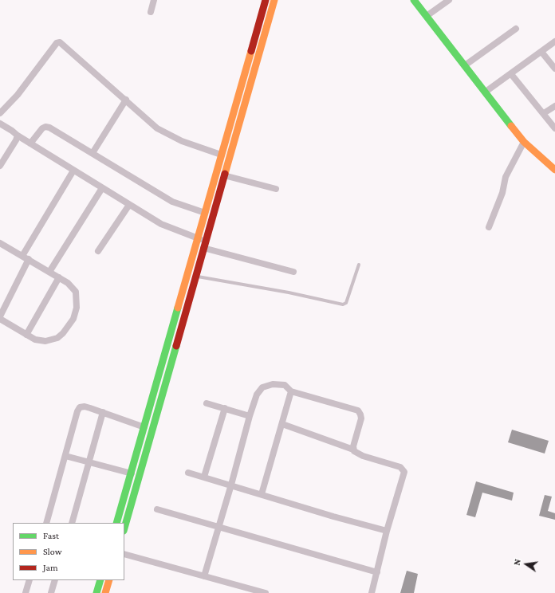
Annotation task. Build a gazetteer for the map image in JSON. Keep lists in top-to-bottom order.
{
  "legend": ["Fast", "Slow", "Jam"],
  "north": "left"
}
